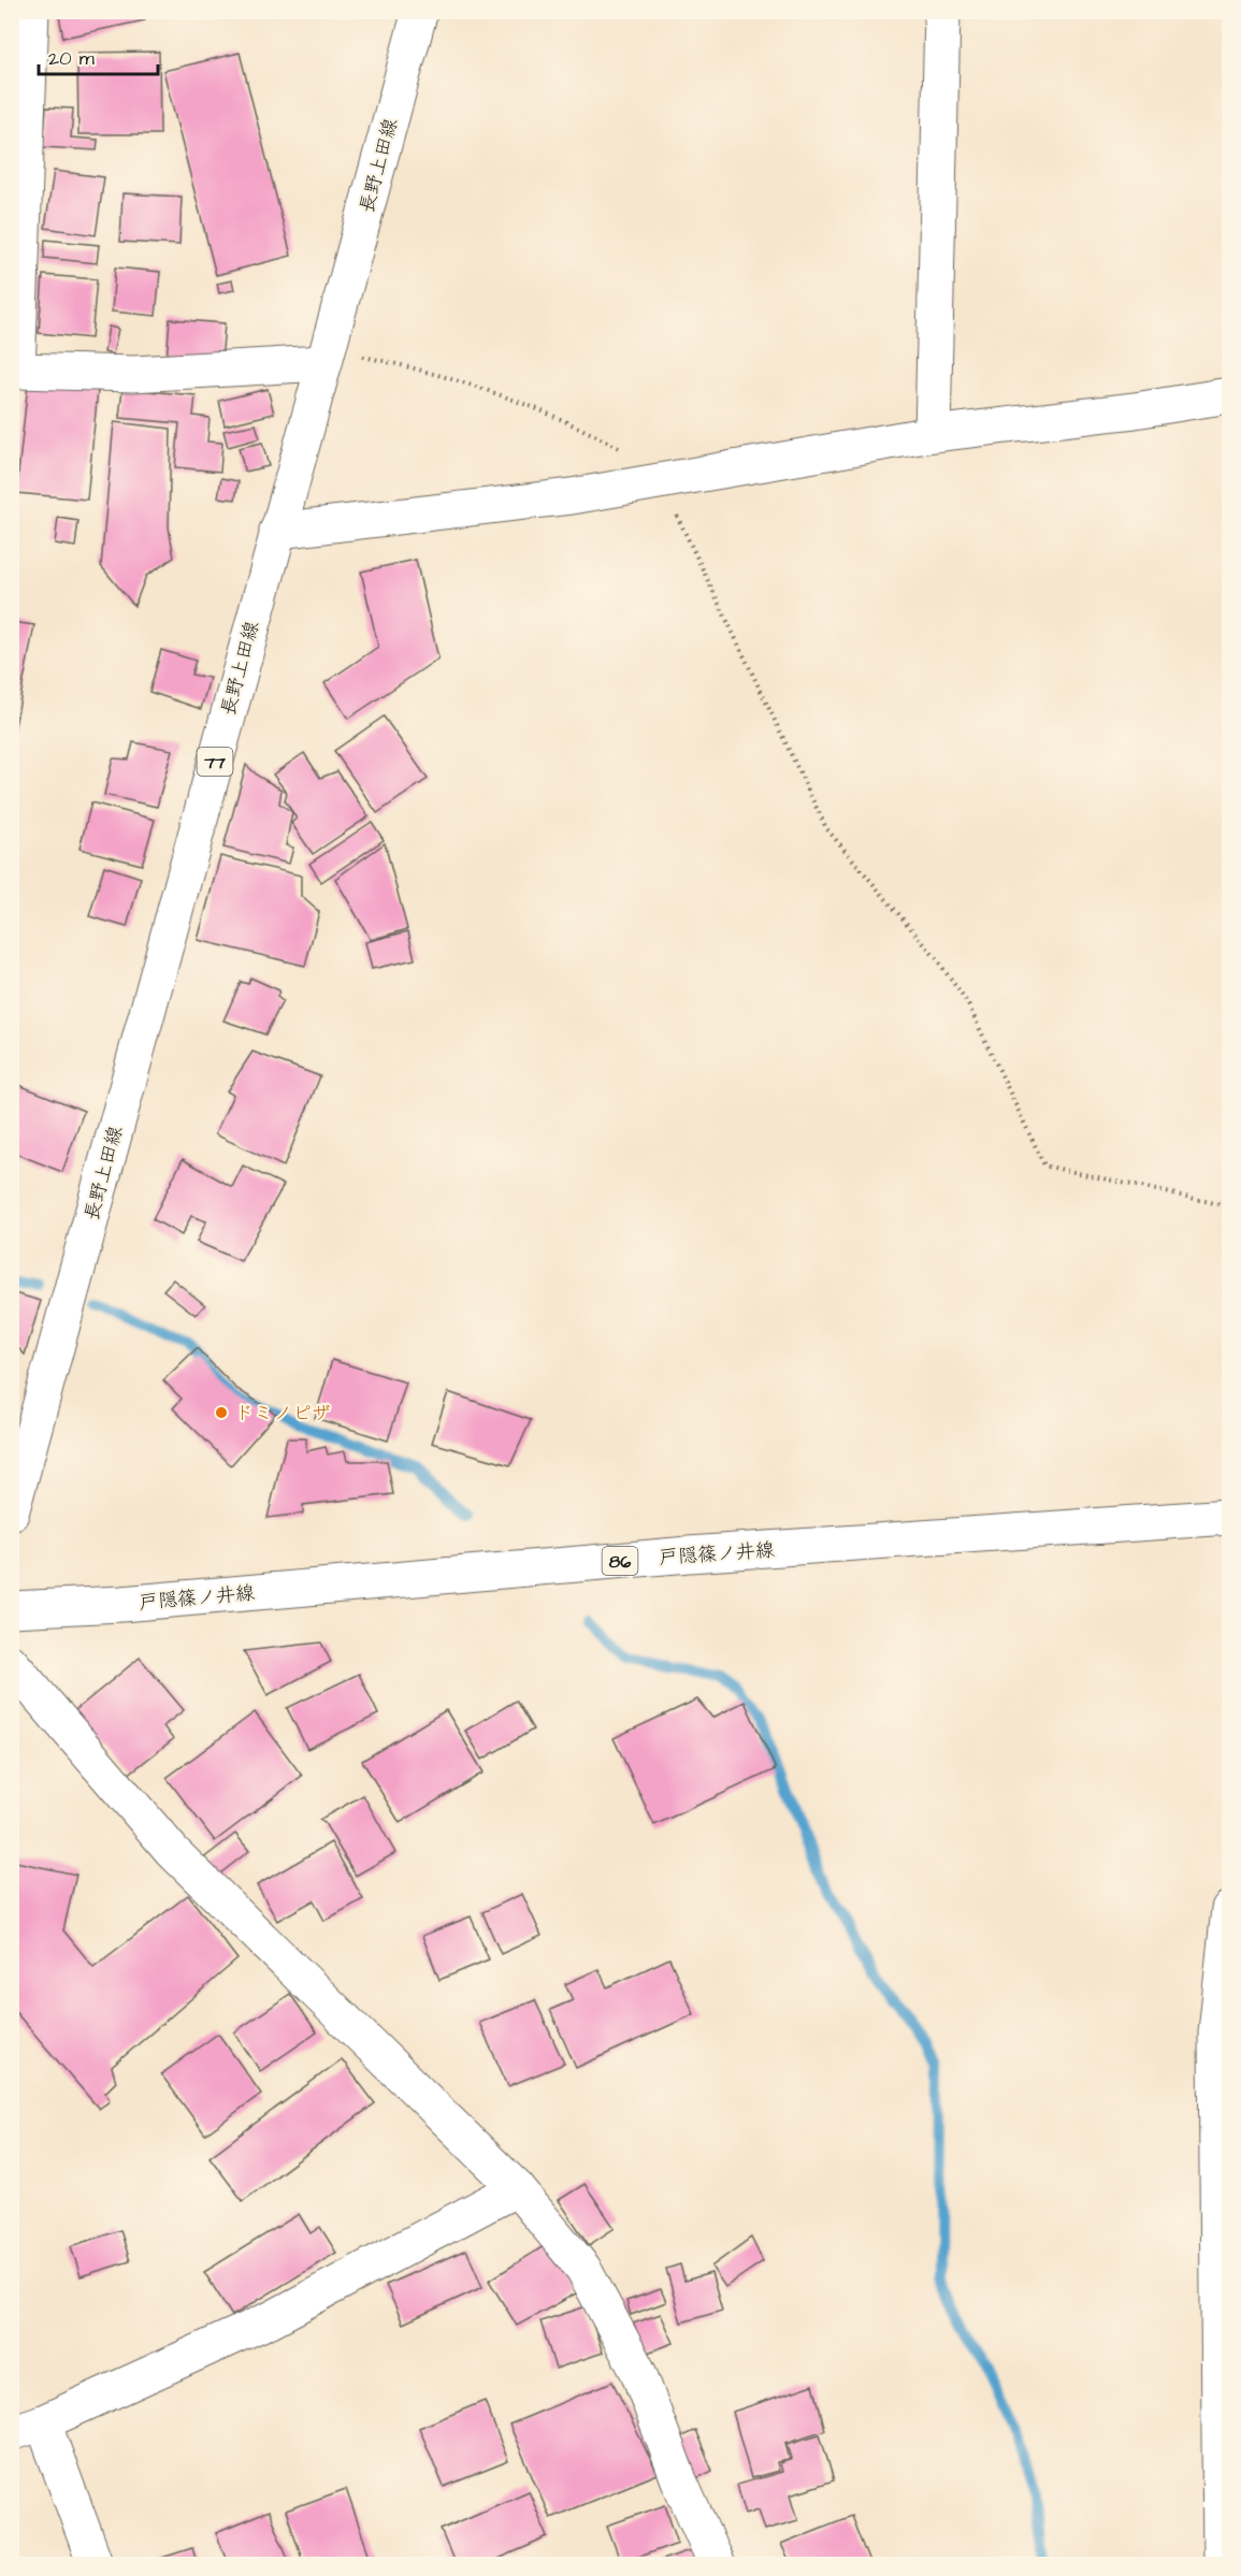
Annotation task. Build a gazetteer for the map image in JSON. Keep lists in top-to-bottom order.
{
  "streets": {
    "street": [
      "長野上田線",
      "77",
      "戸隠篠ノ井線",
      "86"
    ]
  },
  "places": ["ドミノピザ"],
  "scale_bar": "20 m"
}
